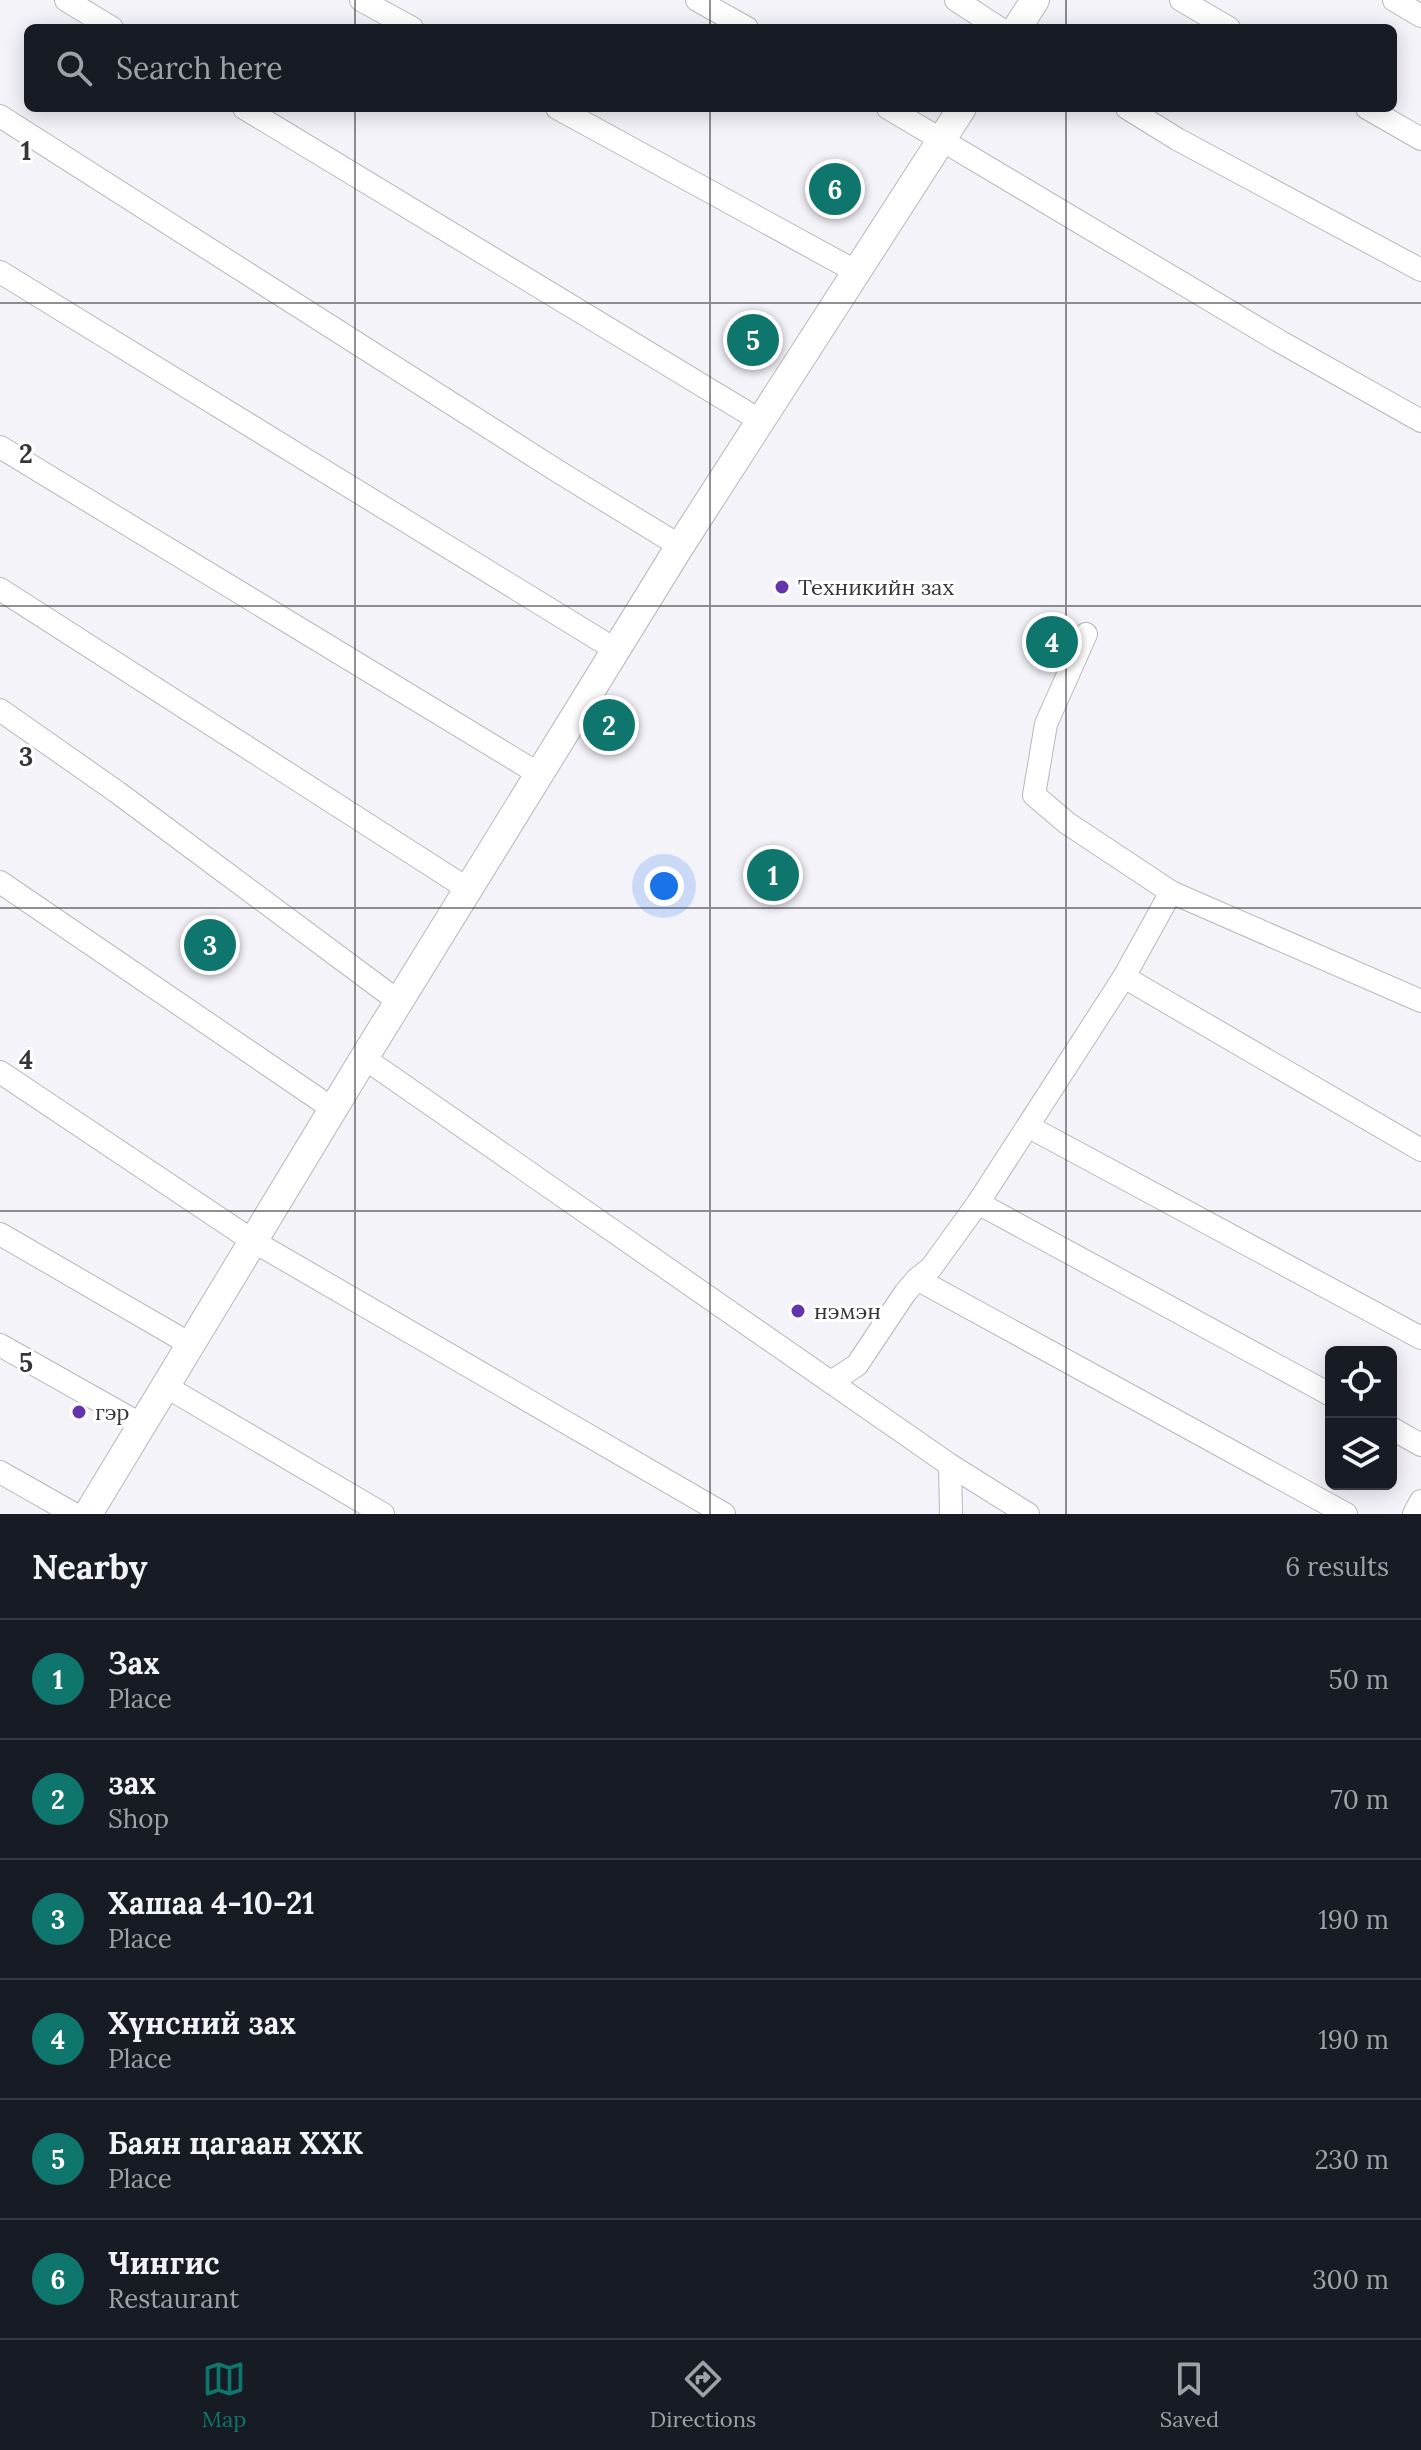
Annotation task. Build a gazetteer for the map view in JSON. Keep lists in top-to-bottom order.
{
  "places": ["Техникийн зах", "нэмэн", "гэр"],
  "page": {
    "search": "Search here",
    "pins": [
      "6",
      "5",
      "4",
      "2",
      "1",
      "3"
    ],
    "heading": ["Nearby", "6 results"],
    "list": [
      {
        "mark": "1",
        "name": "Зах",
        "note": "Place",
        "value": "50 m"
      },
      {
        "mark": "2",
        "name": "зах",
        "note": "Shop",
        "value": "70 m"
      },
      {
        "mark": "3",
        "name": "Хашаа 4-10-21",
        "note": "Place",
        "value": "190 m"
      },
      {
        "mark": "4",
        "name": "Хүнсний зах",
        "note": "Place",
        "value": "190 m"
      },
      {
        "mark": "5",
        "name": "Баян цагаан ХХК",
        "note": "Place",
        "value": "230 m"
      },
      {
        "mark": "6",
        "name": "Чингис",
        "note": "Restaurant",
        "value": "300 m"
      }
    ],
    "nav": ["Map", "Directions", "Saved"]
  },
  "grid": {
    "rows": [
      "1",
      "2",
      "3",
      "4",
      "5"
    ]
  }
}
